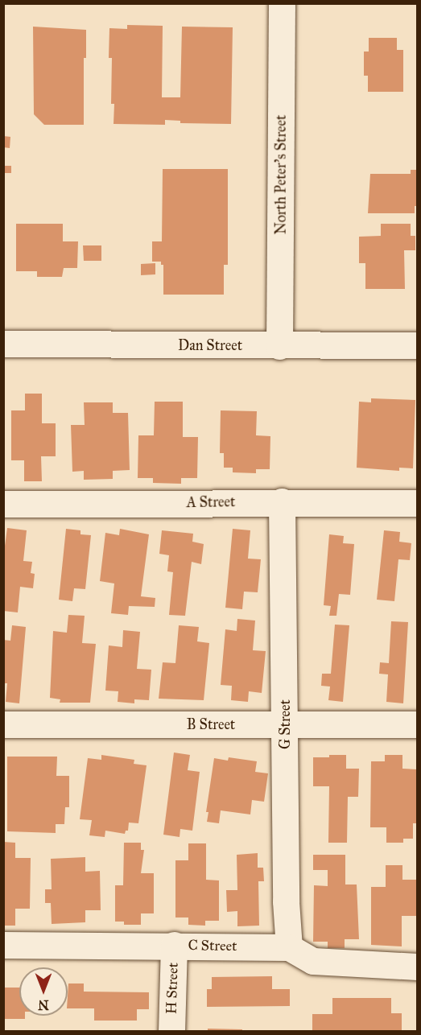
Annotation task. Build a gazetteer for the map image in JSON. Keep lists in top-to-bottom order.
{
  "streets": {
    "street": [
      "North Peter's Street",
      "Dan Street",
      "A Street",
      "B Street",
      "G Street",
      "C Street",
      "H Street"
    ]
  },
  "crossings": [
    ["North Peter's Street", "Dan Street"],
    ["A Street", "G Street"],
    ["B Street", "G Street"],
    ["G Street", "C Street"],
    ["C Street", "H Street"]
  ],
  "north": "bottom"
}
